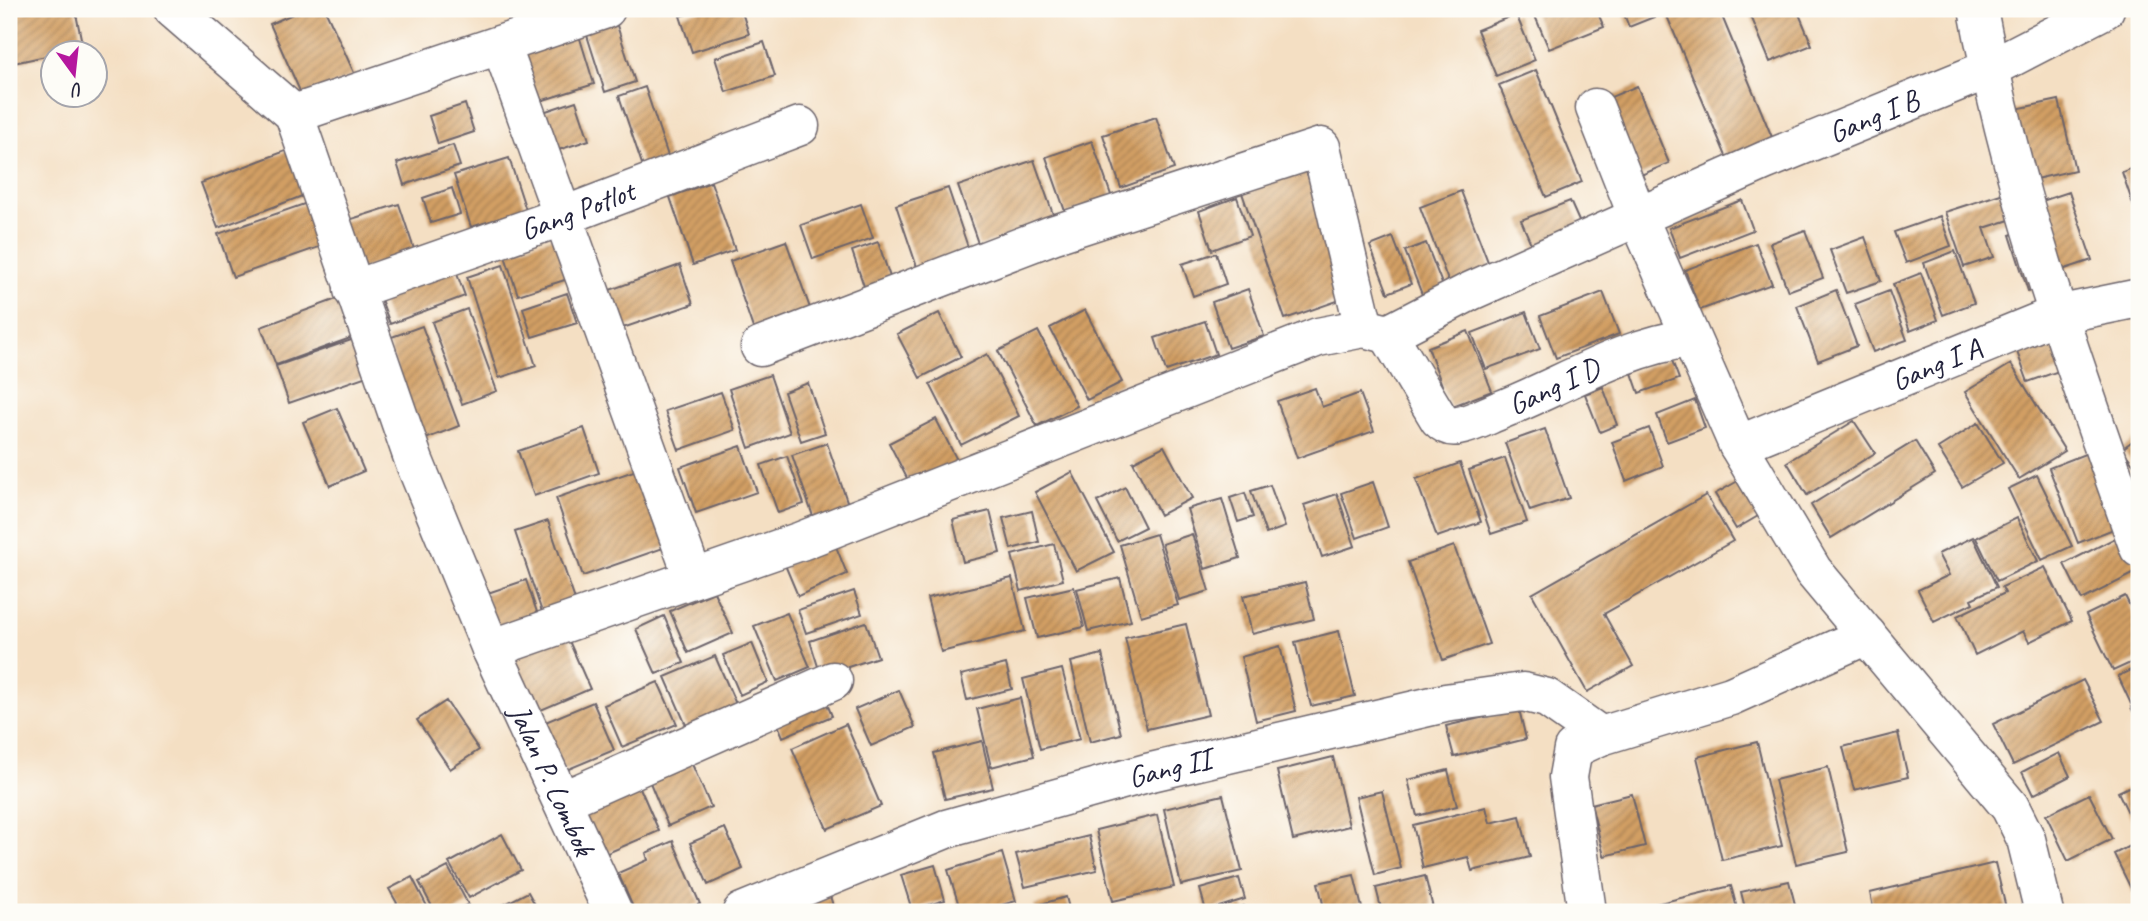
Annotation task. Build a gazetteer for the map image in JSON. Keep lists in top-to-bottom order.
{
  "streets": {
    "street": [
      "Gang I B",
      "Gang Potlot",
      "Gang I A",
      "Gang I D",
      "Gang II",
      "Jalan P. Lombok"
    ]
  },
  "crossings": [
    ["Gang I B", "Gang I D"],
    ["Gang I B", "Jalan P. Lombok"],
    ["Gang Potlot", "Jalan P. Lombok"]
  ],
  "north": "bottom"
}
